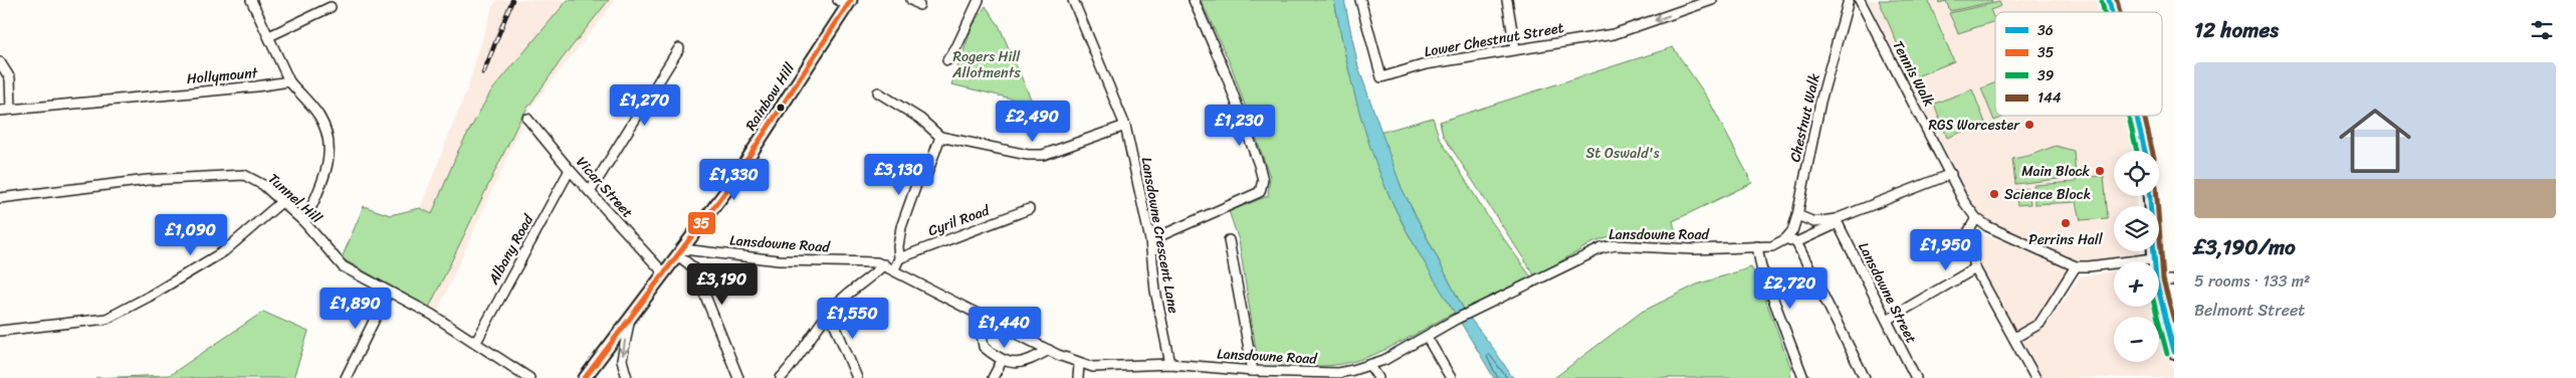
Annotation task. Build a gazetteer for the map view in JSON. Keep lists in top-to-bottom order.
{
  "streets": {
    "main road": ["Rainbow Hill"],
    "street": [
      "Lower Chestnut Street",
      "Tennis Walk",
      "Hollymount",
      "Chestnut Walk",
      "Vicar Street",
      "Tunnel Hill",
      "Cyril Road",
      "Lansdowne Road",
      "Lansdowne Crescent Lane",
      "Albany Road",
      "Lansdowne Street"
    ]
  },
  "crossings": [
    ["Rainbow Hill", "Vicar Street"],
    ["Rainbow Hill", "Lansdowne Road"],
    ["Chestnut Walk", "Lansdowne Road"],
    ["Vicar Street", "Albany Road"],
    ["Tunnel Hill", "Albany Road"],
    ["Lansdowne Road", "Lansdowne Crescent Lane"]
  ],
  "one_way": ["Lower Chestnut Street"],
  "parks": ["Rogers Hill Allotments", "St Oswald's"],
  "places": [
    "RGS Worcester",
    "Main Block",
    "Science Block",
    "Perrins Hall"
  ],
  "lines": [
    "transit line 36",
    "transit line 35",
    "transit line 144",
    "transit line 39"
  ],
  "legend": [
    "36",
    "35",
    "39",
    "144"
  ],
  "page": {
    "heading": "12 homes",
    "list": [
      {
        "name": "£3,190/mo",
        "note": "5 rooms · 133 m² · Belmont Street"
      }
    ],
    "price": [
      "£1,270",
      "£2,490",
      "£1,230",
      "£3,130",
      "£1,330",
      "£1,090",
      "£1,950",
      "£3,190",
      "£2,720",
      "£1,890",
      "£1,550",
      "£1,440"
    ],
    "map_buttons": ["+", "−"]
  }
}
